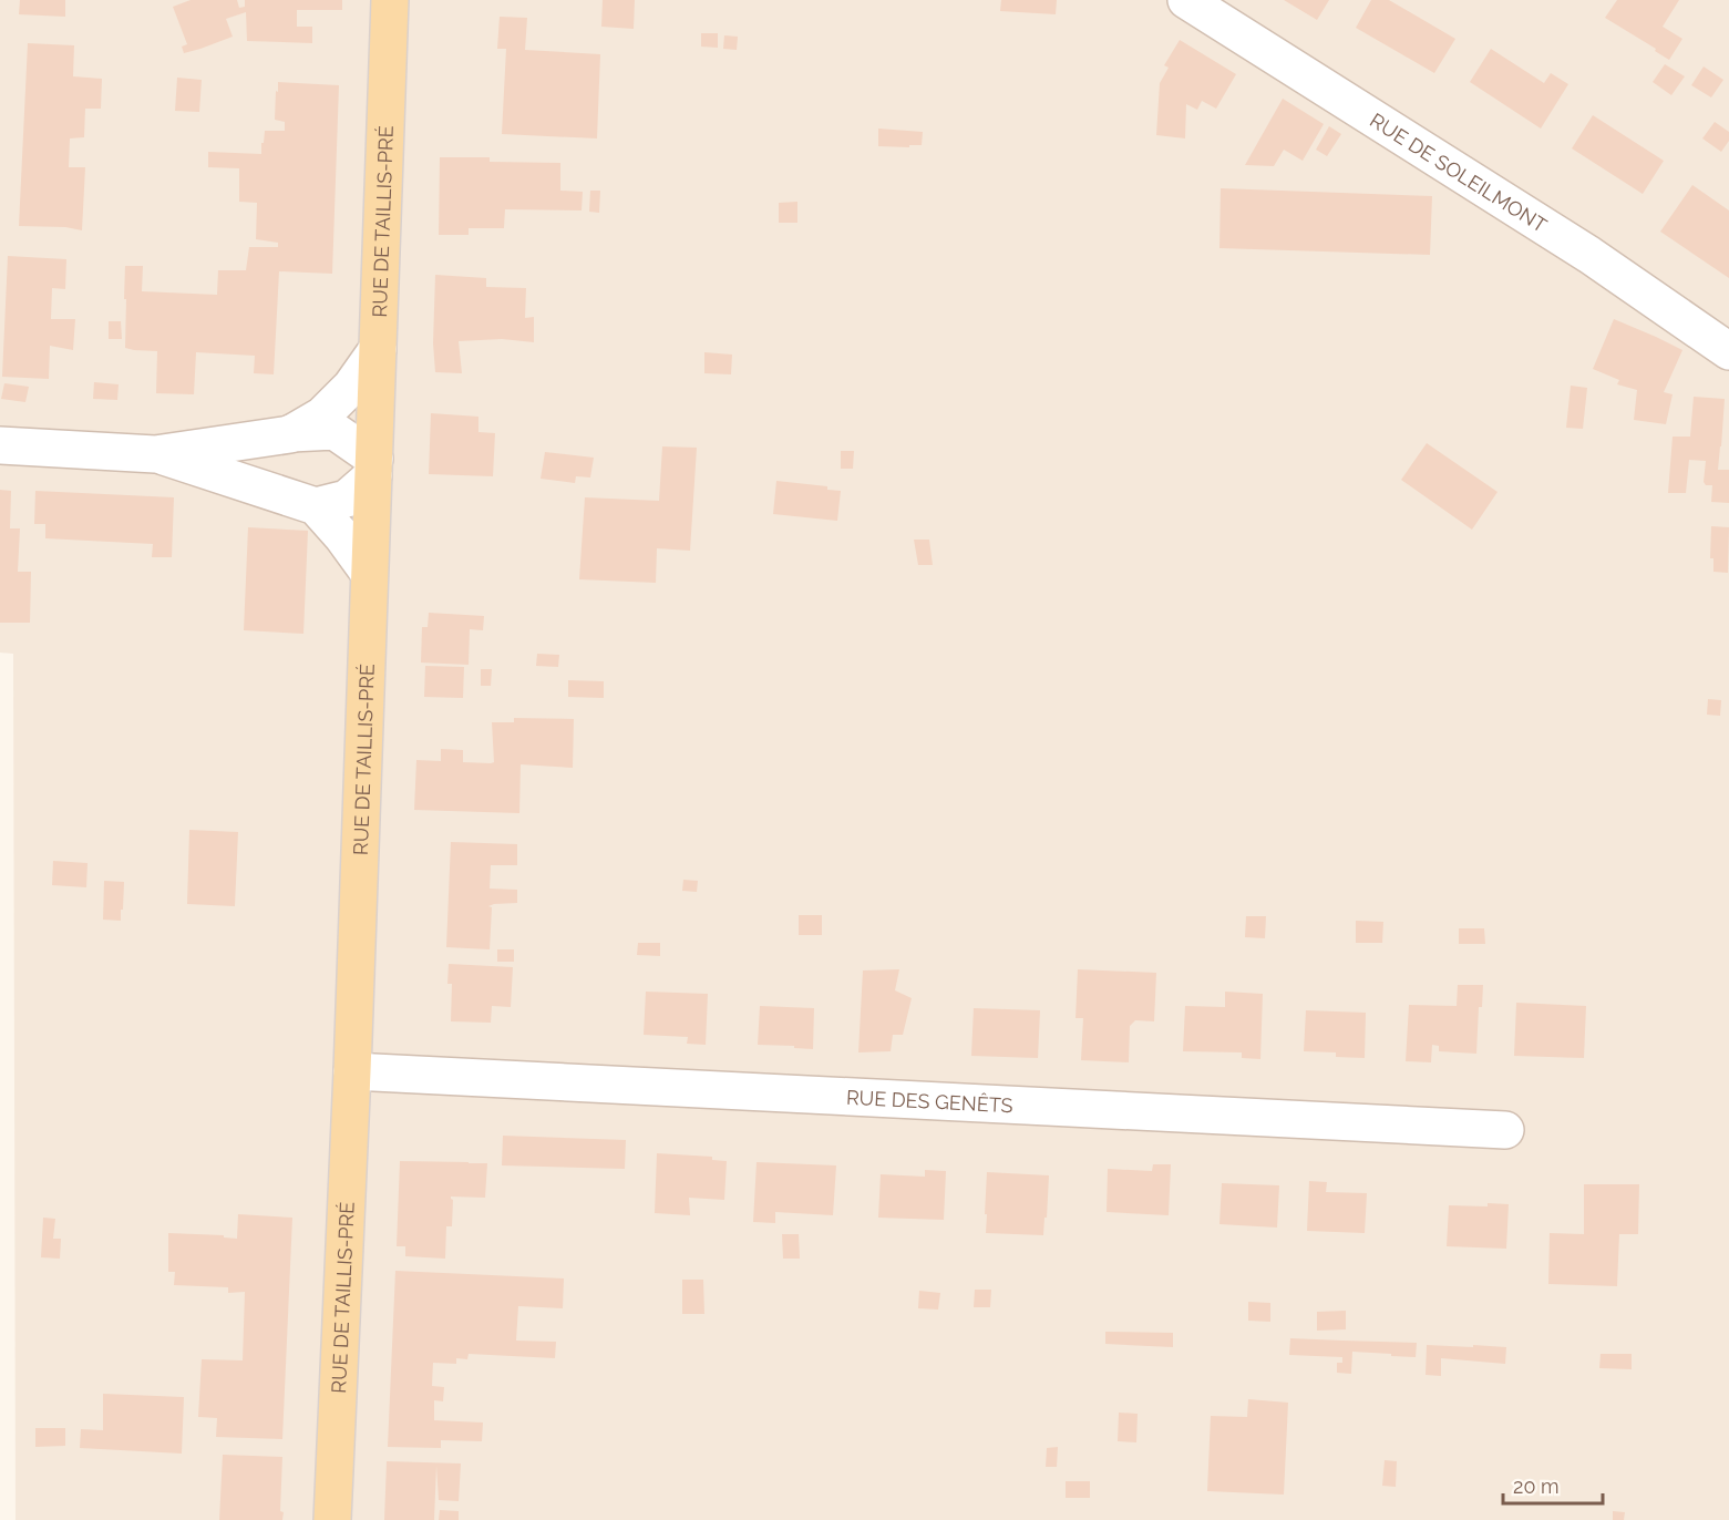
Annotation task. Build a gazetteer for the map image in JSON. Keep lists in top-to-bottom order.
{
  "streets": {
    "main road": ["RUE DE TAILLIS-PRÉ"],
    "street": ["RUE DE SOLEILMONT", "RUE DES GENÊTS"]
  },
  "crossings": [
    ["RUE DE TAILLIS-PRÉ", "RUE DES GENÊTS"]
  ],
  "scale_bar": "20 m"
}
